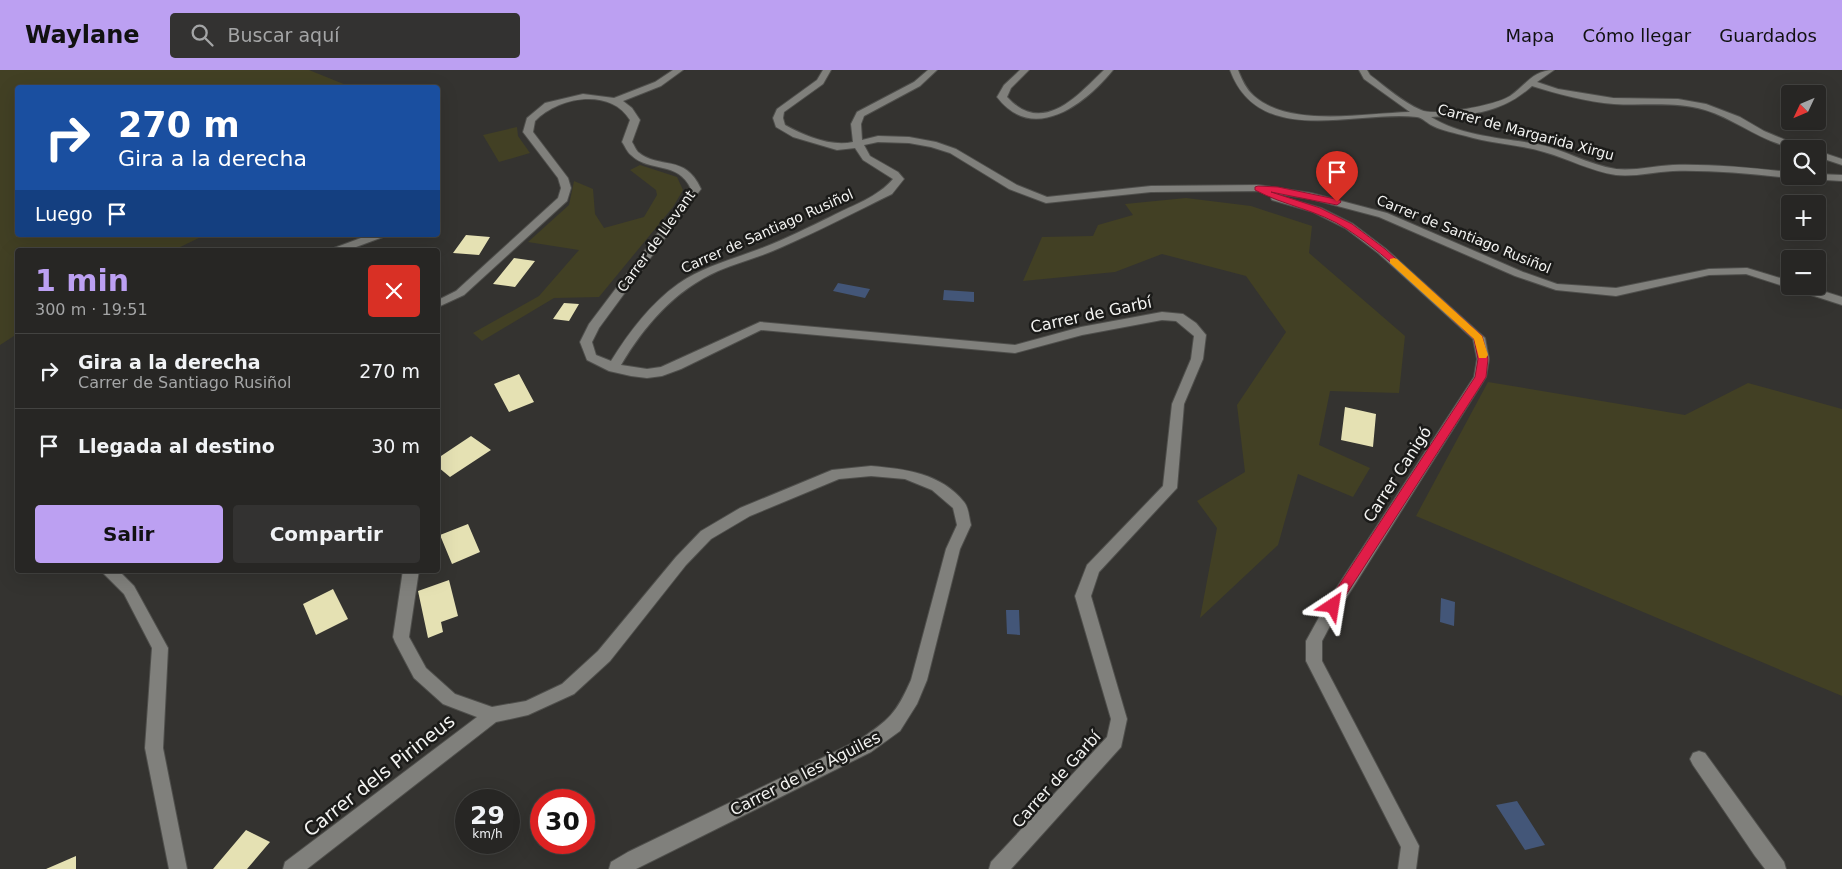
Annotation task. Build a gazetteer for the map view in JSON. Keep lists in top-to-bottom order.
{
  "streets": {
    "street": [
      "Carrer de Margarida Xirgu",
      "Carrer de Santiago Rusiñol",
      "Carrer de Llevant",
      "Carrer de Garbí",
      "Carrer Canigó",
      "Carrer de les Àguiles",
      "Carrer dels Pirineus"
    ]
  },
  "crossings": [
    ["Carrer de Santiago Rusiñol", "Carrer de Llevant"],
    ["Carrer de Santiago Rusiñol", "Carrer de Garbí"],
    ["Carrer de Santiago Rusiñol", "Carrer Canigó"],
    ["Carrer de Llevant", "Carrer de Garbí"],
    ["Carrer de les Àguiles", "Carrer dels Pirineus"]
  ],
  "north": "bottom left",
  "page": {
    "header": "Waylane",
    "search": "Buscar aquí",
    "nav": ["Mapa", "Cómo llegar", "Guardados"],
    "map_buttons": ["+", "−"],
    "turn": ["270 m", "Gira a la derecha"],
    "then": "Luego",
    "heading": ["1 min", "300 m · 19:51"],
    "list": [
      {
        "name": "Gira a la derecha",
        "note": "Carrer de Santiago Rusiñol",
        "value": "270 m"
      },
      {
        "name": "Llegada al destino",
        "value": "30 m"
      }
    ],
    "buttons": ["Salir", "Compartir"],
    "speed": "29 km/h",
    "limit": "30"
  }
}
